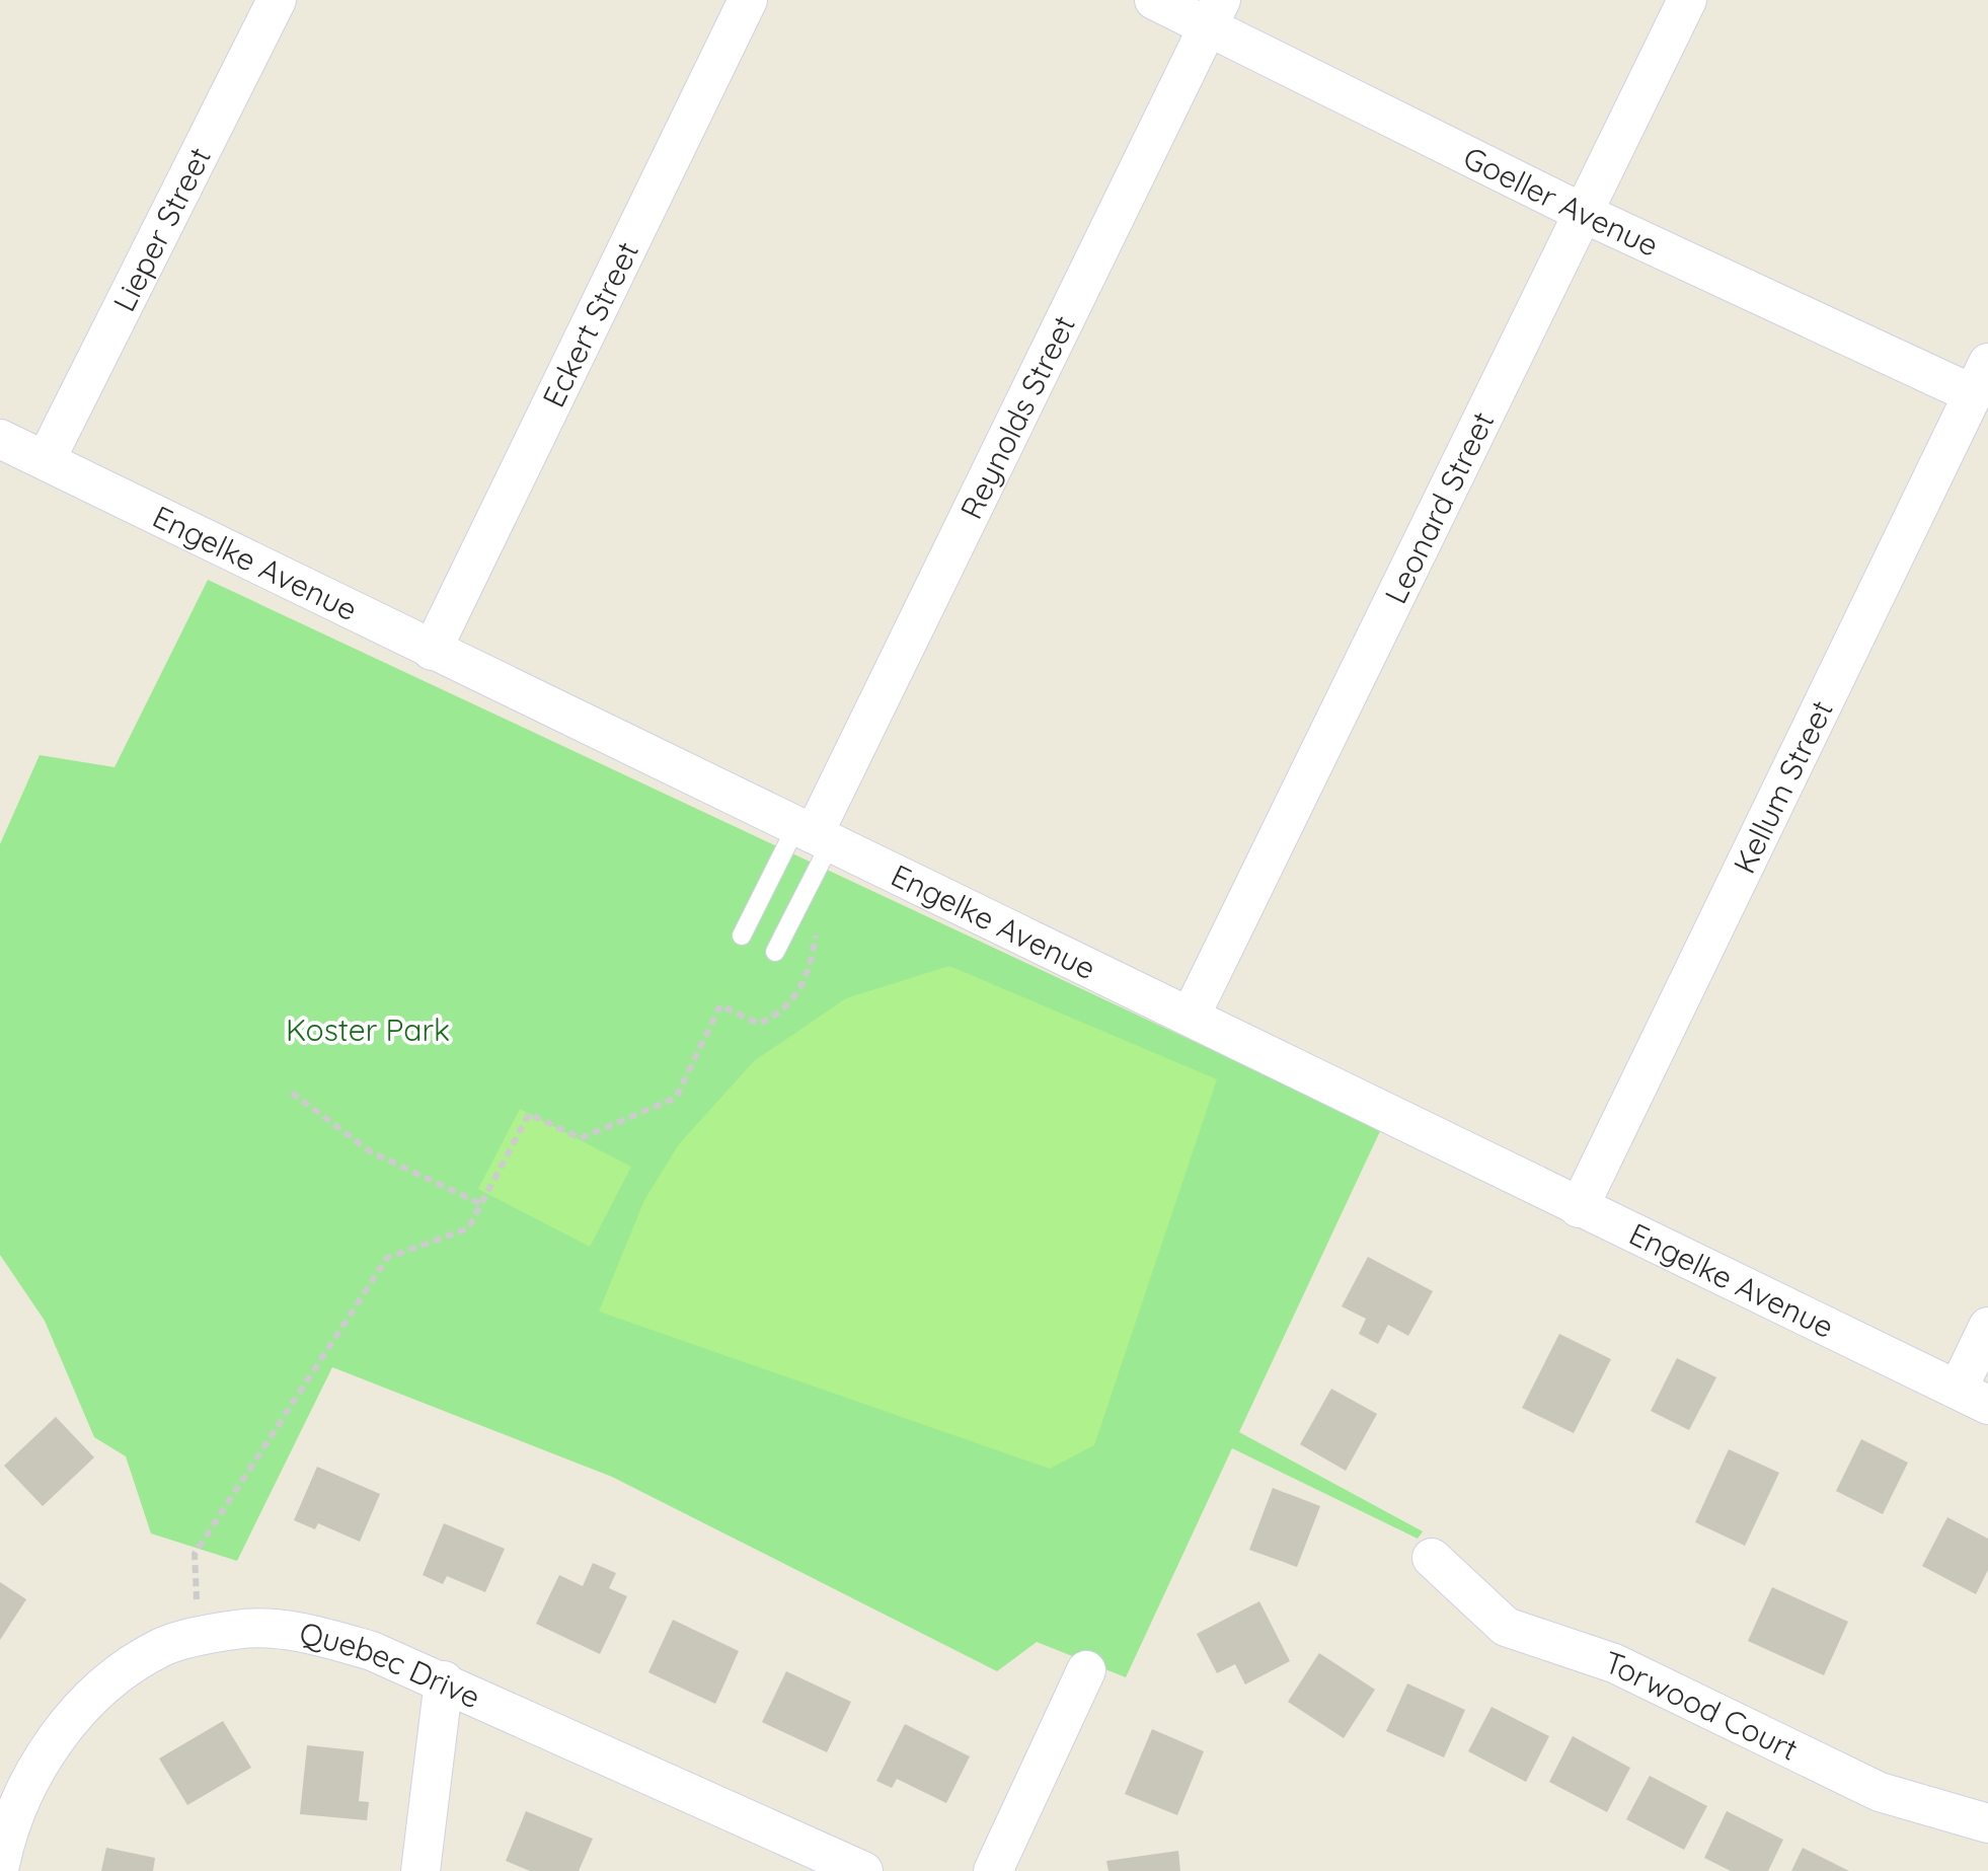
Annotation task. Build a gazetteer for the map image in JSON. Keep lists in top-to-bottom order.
{
  "streets": {
    "street": [
      "Goeller Avenue",
      "Lieper Street",
      "Eckert Street",
      "Reynolds Street",
      "Leonard Street",
      "Engelke Avenue",
      "Kellum Street",
      "Quebec Drive",
      "Torwood Court"
    ]
  },
  "crossings": [
    ["Goeller Avenue", "Reynolds Street"],
    ["Goeller Avenue", "Leonard Street"],
    ["Goeller Avenue", "Kellum Street"],
    ["Lieper Street", "Engelke Avenue"],
    ["Eckert Street", "Engelke Avenue"],
    ["Reynolds Street", "Engelke Avenue"],
    ["Leonard Street", "Engelke Avenue"],
    ["Engelke Avenue", "Kellum Street"]
  ],
  "parks": ["Koster Park"]
}
